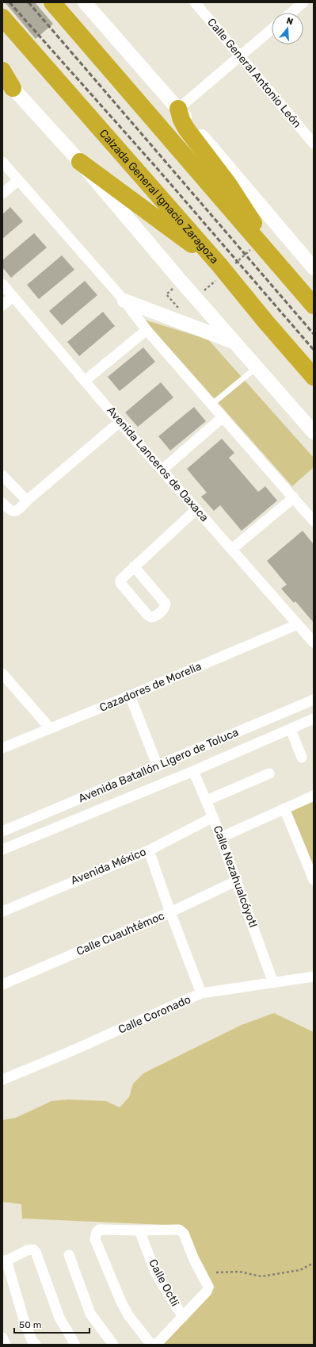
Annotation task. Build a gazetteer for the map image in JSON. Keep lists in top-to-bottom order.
{
  "streets": {
    "highway": ["Calzada General Ignacio Zaragoza"],
    "street": [
      "Calle General Antonio León",
      "Avenida Lanceros de Oaxaca",
      "Cazadores de Morelia",
      "Avenida Batallón Ligero de Toluca",
      "Avenida México",
      "Calle Nezahualcóyotl",
      "Calle Cuauhtémoc",
      "Calle Coronado",
      "Calle Octli"
    ]
  },
  "crossings": [
    ["Avenida Lanceros de Oaxaca", "Cazadores de Morelia"],
    ["Avenida Batallón Ligero de Toluca", "Calle Nezahualcóyotl"],
    ["Avenida México", "Calle Nezahualcóyotl"],
    ["Calle Nezahualcóyotl", "Calle Cuauhtémoc"],
    ["Calle Nezahualcóyotl", "Calle Coronado"]
  ],
  "scale_bar": "50 m",
  "north": "top"
}
